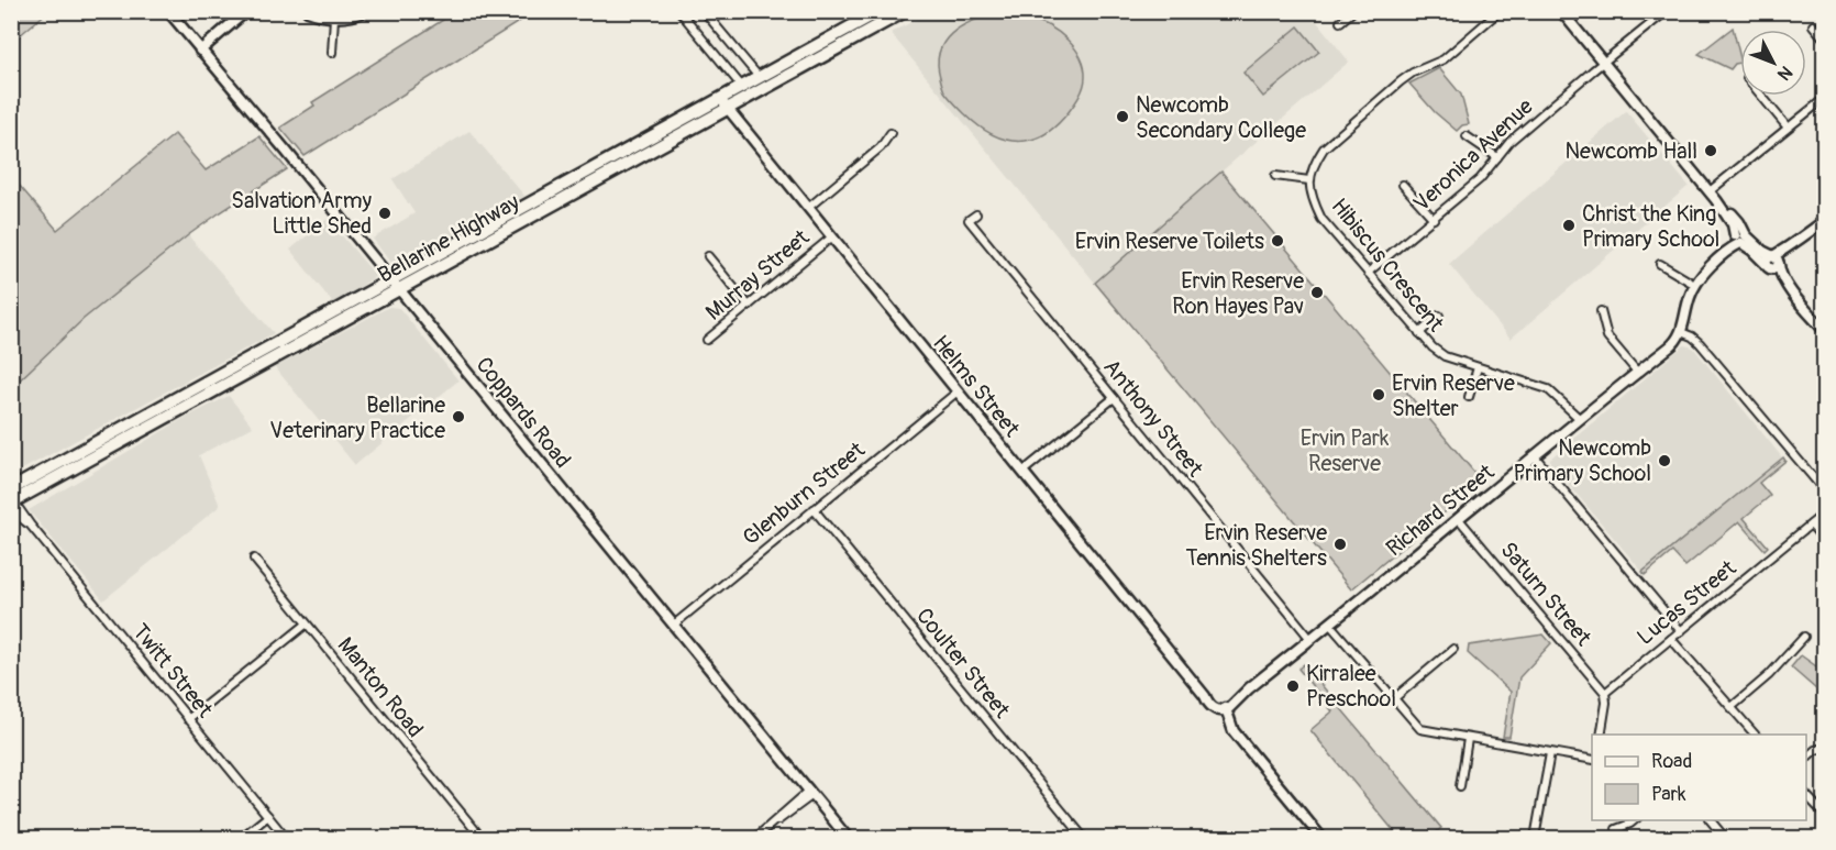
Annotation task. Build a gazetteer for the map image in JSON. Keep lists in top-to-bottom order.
{
  "streets": {
    "highway": ["Bellarine Highway"],
    "street": [
      "Veronica Avenue",
      "Hibiscus Crescent",
      "Murray Street",
      "Helms Street",
      "Coppards Road",
      "Anthony Street",
      "Glenburn Street",
      "Richard Street",
      "Saturn Street",
      "Lucas Street",
      "Coulter Street",
      "Twitt Street",
      "Manton Road"
    ]
  },
  "crossings": [
    ["Veronica Avenue", "Hibiscus Crescent"],
    ["Bellarine Highway", "Helms Street"],
    ["Bellarine Highway", "Coppards Road"],
    ["Bellarine Highway", "Twitt Street"],
    ["Hibiscus Crescent", "Richard Street"],
    ["Murray Street", "Helms Street"],
    ["Helms Street", "Glenburn Street"],
    ["Helms Street", "Richard Street"],
    ["Coppards Road", "Glenburn Street"],
    ["Anthony Street", "Richard Street"],
    ["Glenburn Street", "Coulter Street"],
    ["Richard Street", "Saturn Street"],
    ["Saturn Street", "Lucas Street"]
  ],
  "parks": ["Ervin Park Reserve"],
  "places": [
    "Newcomb Secondary College",
    "Newcomb Hall",
    "Salvation Army Little Shed",
    "Christ the King Primary School",
    "Ervin Reserve Toilets",
    "Ervin Reserve Ron Hayes Pav",
    "Ervin Reserve Shelter",
    "Bellarine Veterinary Practice",
    "Newcomb Primary School",
    "Ervin Reserve Tennis Shelters",
    "Kirralee Preschool"
  ],
  "legend": ["Road", "Park"],
  "north": "bottom right"
}
